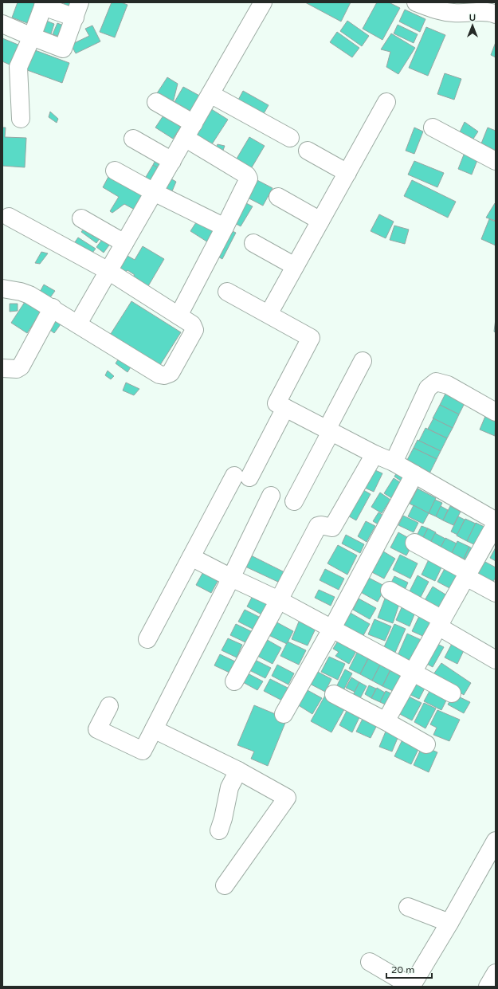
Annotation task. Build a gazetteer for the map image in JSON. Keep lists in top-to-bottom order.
{
  "scale_bar": "20 m",
  "north": "top"
}
